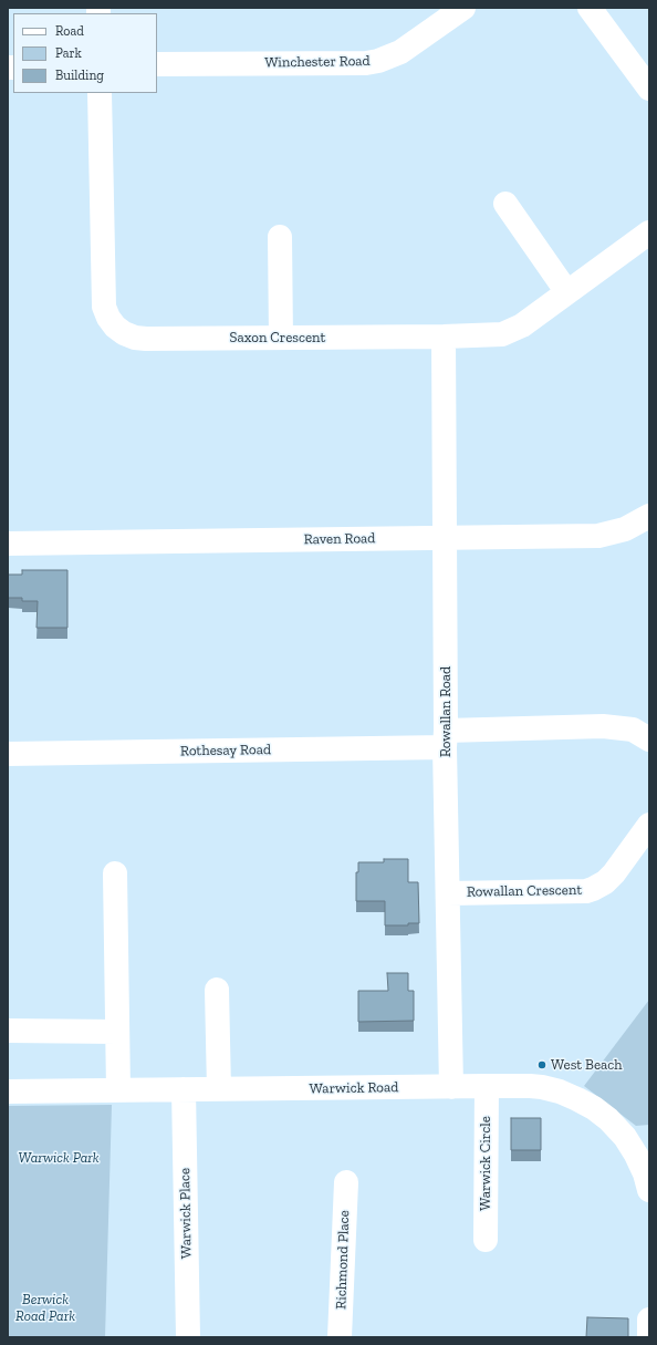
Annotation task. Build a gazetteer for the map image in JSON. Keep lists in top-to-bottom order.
{
  "streets": {
    "street": [
      "Winchester Road",
      "Saxon Crescent",
      "Raven Road",
      "Rowallan Road",
      "Rothesay Road",
      "Rowallan Crescent",
      "Warwick Road",
      "Warwick Circle",
      "Warwick Place",
      "Richmond Place"
    ]
  },
  "crossings": [
    ["Saxon Crescent", "Rowallan Road"],
    ["Raven Road", "Rowallan Road"],
    ["Rowallan Road", "Rothesay Road"],
    ["Rowallan Road", "Rowallan Crescent"],
    ["Rowallan Road", "Warwick Road"],
    ["Warwick Road", "Warwick Circle"],
    ["Warwick Road", "Warwick Place"]
  ],
  "parks": ["Warwick Park", "Berwick Road Park"],
  "places": ["West Beach"],
  "legend": ["Road", "Park", "Building"]
}
